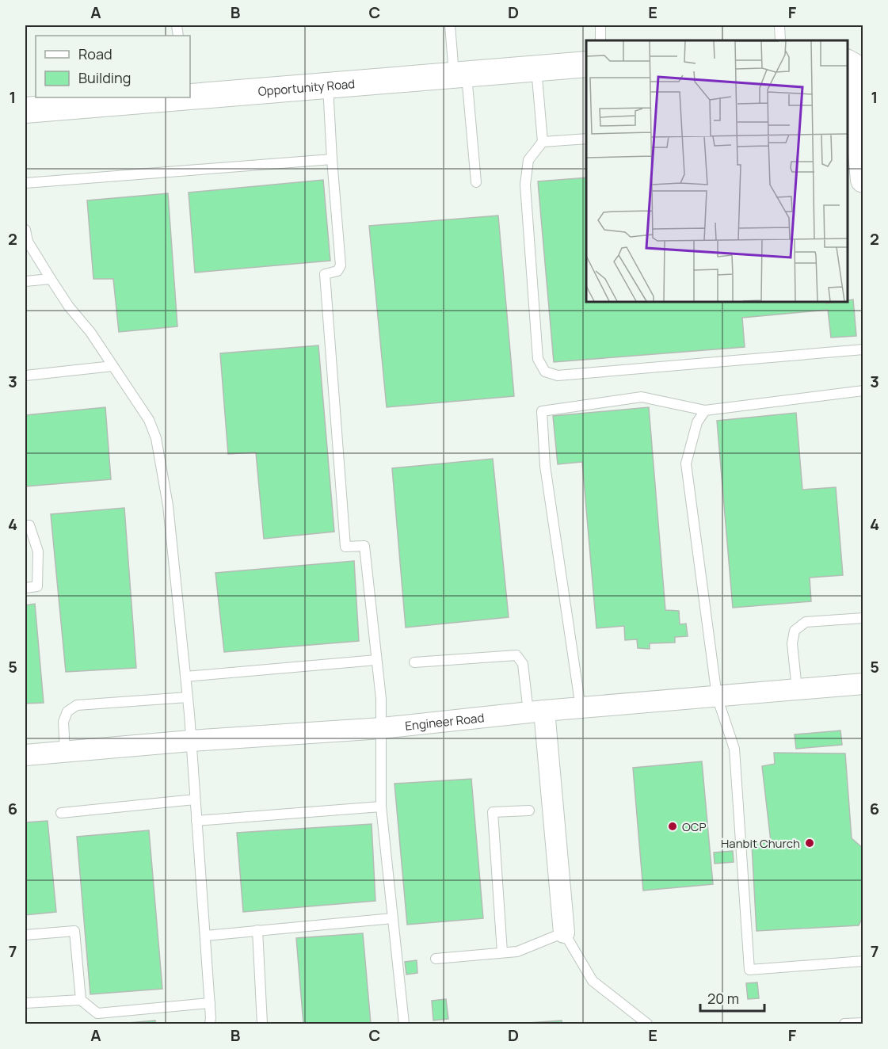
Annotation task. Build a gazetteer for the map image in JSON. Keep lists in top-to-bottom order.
{
  "streets": {
    "street": ["Opportunity Road", "Engineer Road"]
  },
  "places": ["OCP", "Hanbit Church"],
  "legend": ["Road", "Building"],
  "scale_bar": "20 m",
  "grid": {
    "columns": [
      "A",
      "B",
      "C",
      "D",
      "E",
      "F"
    ],
    "rows": [
      "1",
      "2",
      "3",
      "4",
      "5",
      "6",
      "7"
    ]
  }
}
